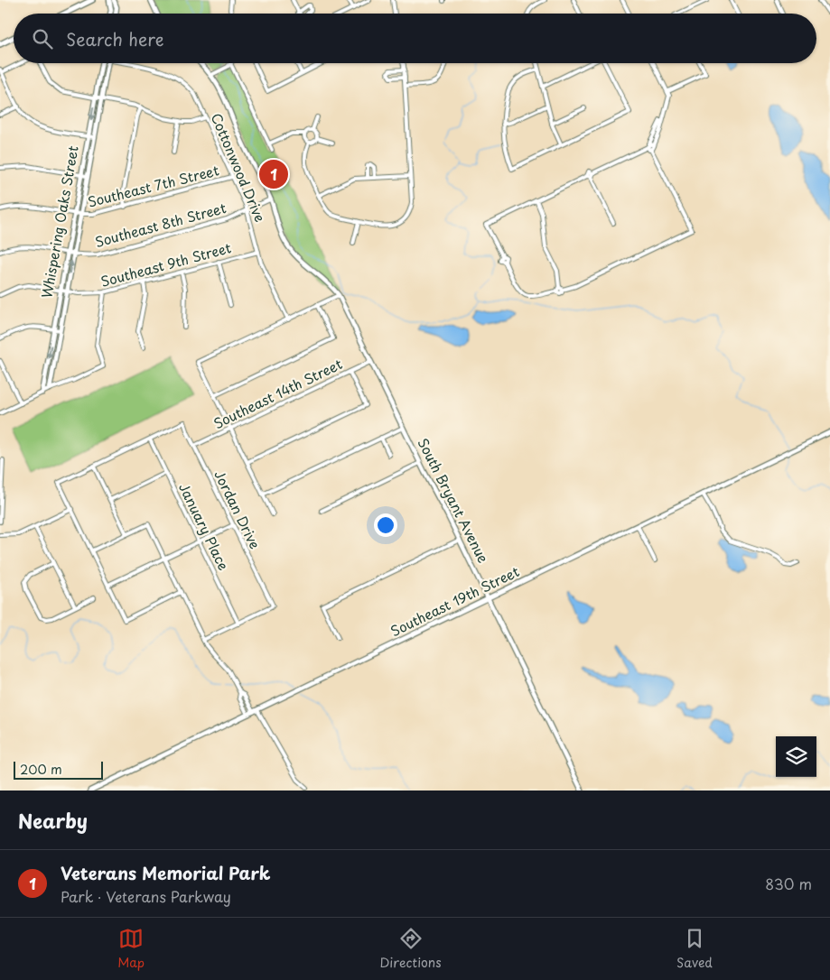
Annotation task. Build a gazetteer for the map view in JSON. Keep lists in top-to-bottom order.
{
  "streets": {
    "street": [
      "Cottonwood Drive",
      "Southeast 7th Street",
      "Whispering Oaks Street",
      "Southeast 8th Street",
      "Southeast 9th Street",
      "Southeast 14th Street",
      "South Bryant Avenue",
      "Jordan Drive",
      "January Place",
      "Southeast 19th Street"
    ]
  },
  "crossings": [
    ["Cottonwood Drive", "Southeast 7th Street"],
    ["Cottonwood Drive", "Southeast 8th Street"],
    ["Cottonwood Drive", "Southeast 9th Street"],
    ["Southeast 7th Street", "Whispering Oaks Street"],
    ["Whispering Oaks Street", "Southeast 8th Street"],
    ["Whispering Oaks Street", "Southeast 9th Street"],
    ["Southeast 8th Street", "South Bryant Avenue"],
    ["Southeast 14th Street", "South Bryant Avenue"],
    ["Southeast 14th Street", "Jordan Drive"],
    ["South Bryant Avenue", "Southeast 19th Street"],
    ["Jordan Drive", "January Place"]
  ],
  "scale_bar": "200 m",
  "page": {
    "search": "Search here",
    "pins": "1",
    "scale": "200 m",
    "heading": "Nearby",
    "list": [
      {
        "mark": "1",
        "name": "Veterans Memorial Park",
        "note": "Park · Veterans Parkway",
        "value": "830 m"
      }
    ],
    "nav": ["Map", "Directions", "Saved"]
  }
}
